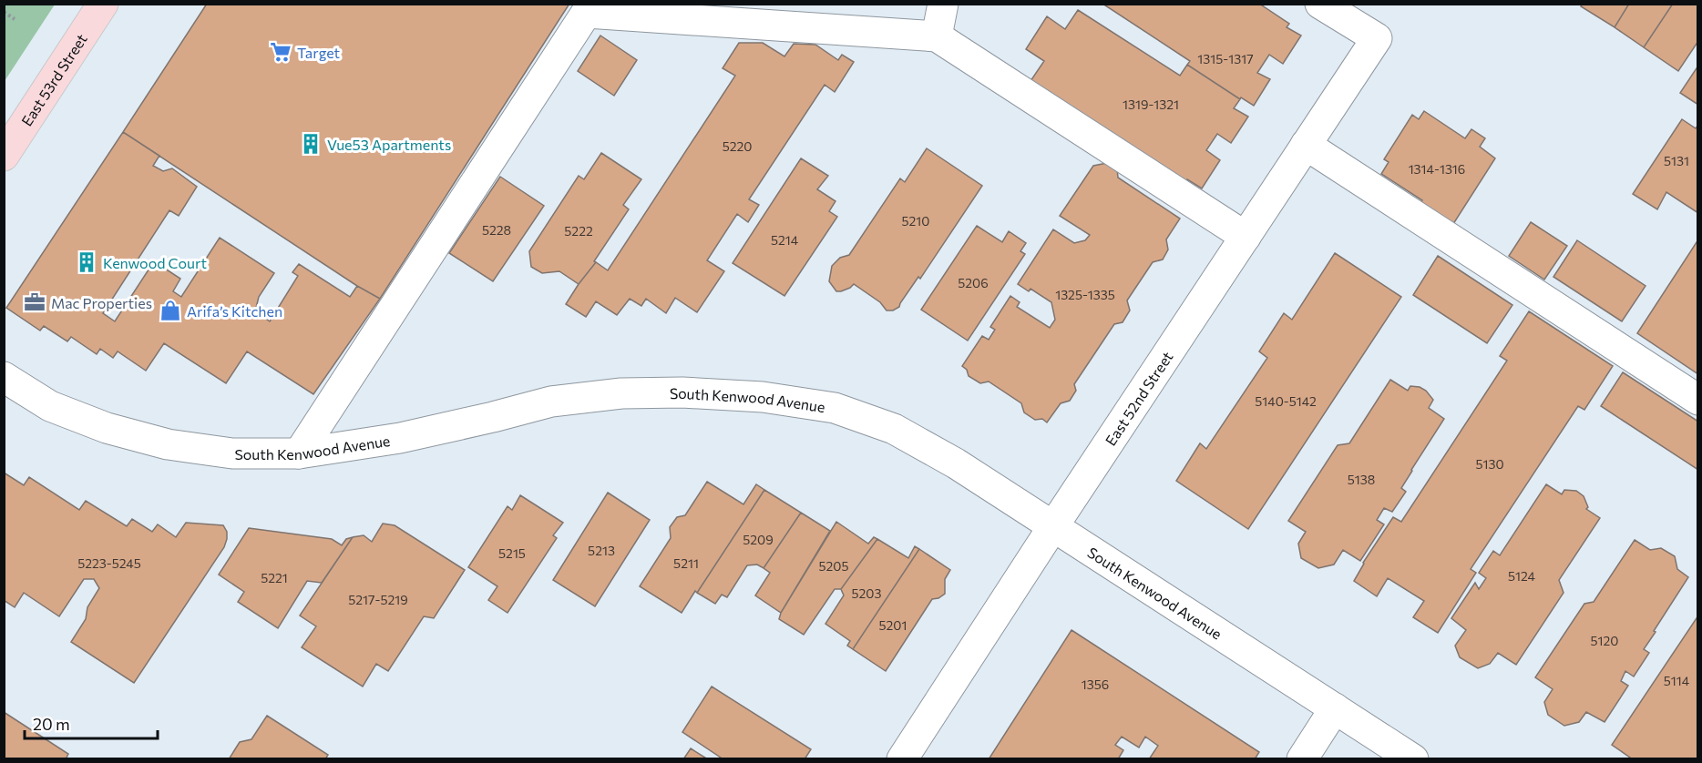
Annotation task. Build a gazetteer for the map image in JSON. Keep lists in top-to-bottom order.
{
  "streets": {
    "main road": ["East 53rd Street"],
    "street": ["East 52nd Street", "South Kenwood Avenue"]
  },
  "crossings": [
    ["East 52nd Street", "South Kenwood Avenue"]
  ],
  "places": {
    "supermarket": ["Target"],
    "building": ["Vue53 Apartments", "Kenwood Court"],
    "office": ["Mac Properties"],
    "shop": ["Arifa’s Kitchen"]
  },
  "house_numbers": [
    "1315-1317",
    "1319-1321",
    "5220",
    "5131",
    "1314-1316",
    "5210",
    "5228",
    "5222",
    "5214",
    "5206",
    "1325-1335",
    "5140-5142",
    "5130",
    "5138",
    "5209",
    "5213",
    "5215",
    "5223-5245",
    "5211",
    "5205",
    "5124",
    "5221",
    "5203",
    "5217-5219",
    "5201",
    "5120",
    "5114",
    "1356"
  ],
  "scale_bar": "20 m"
}
